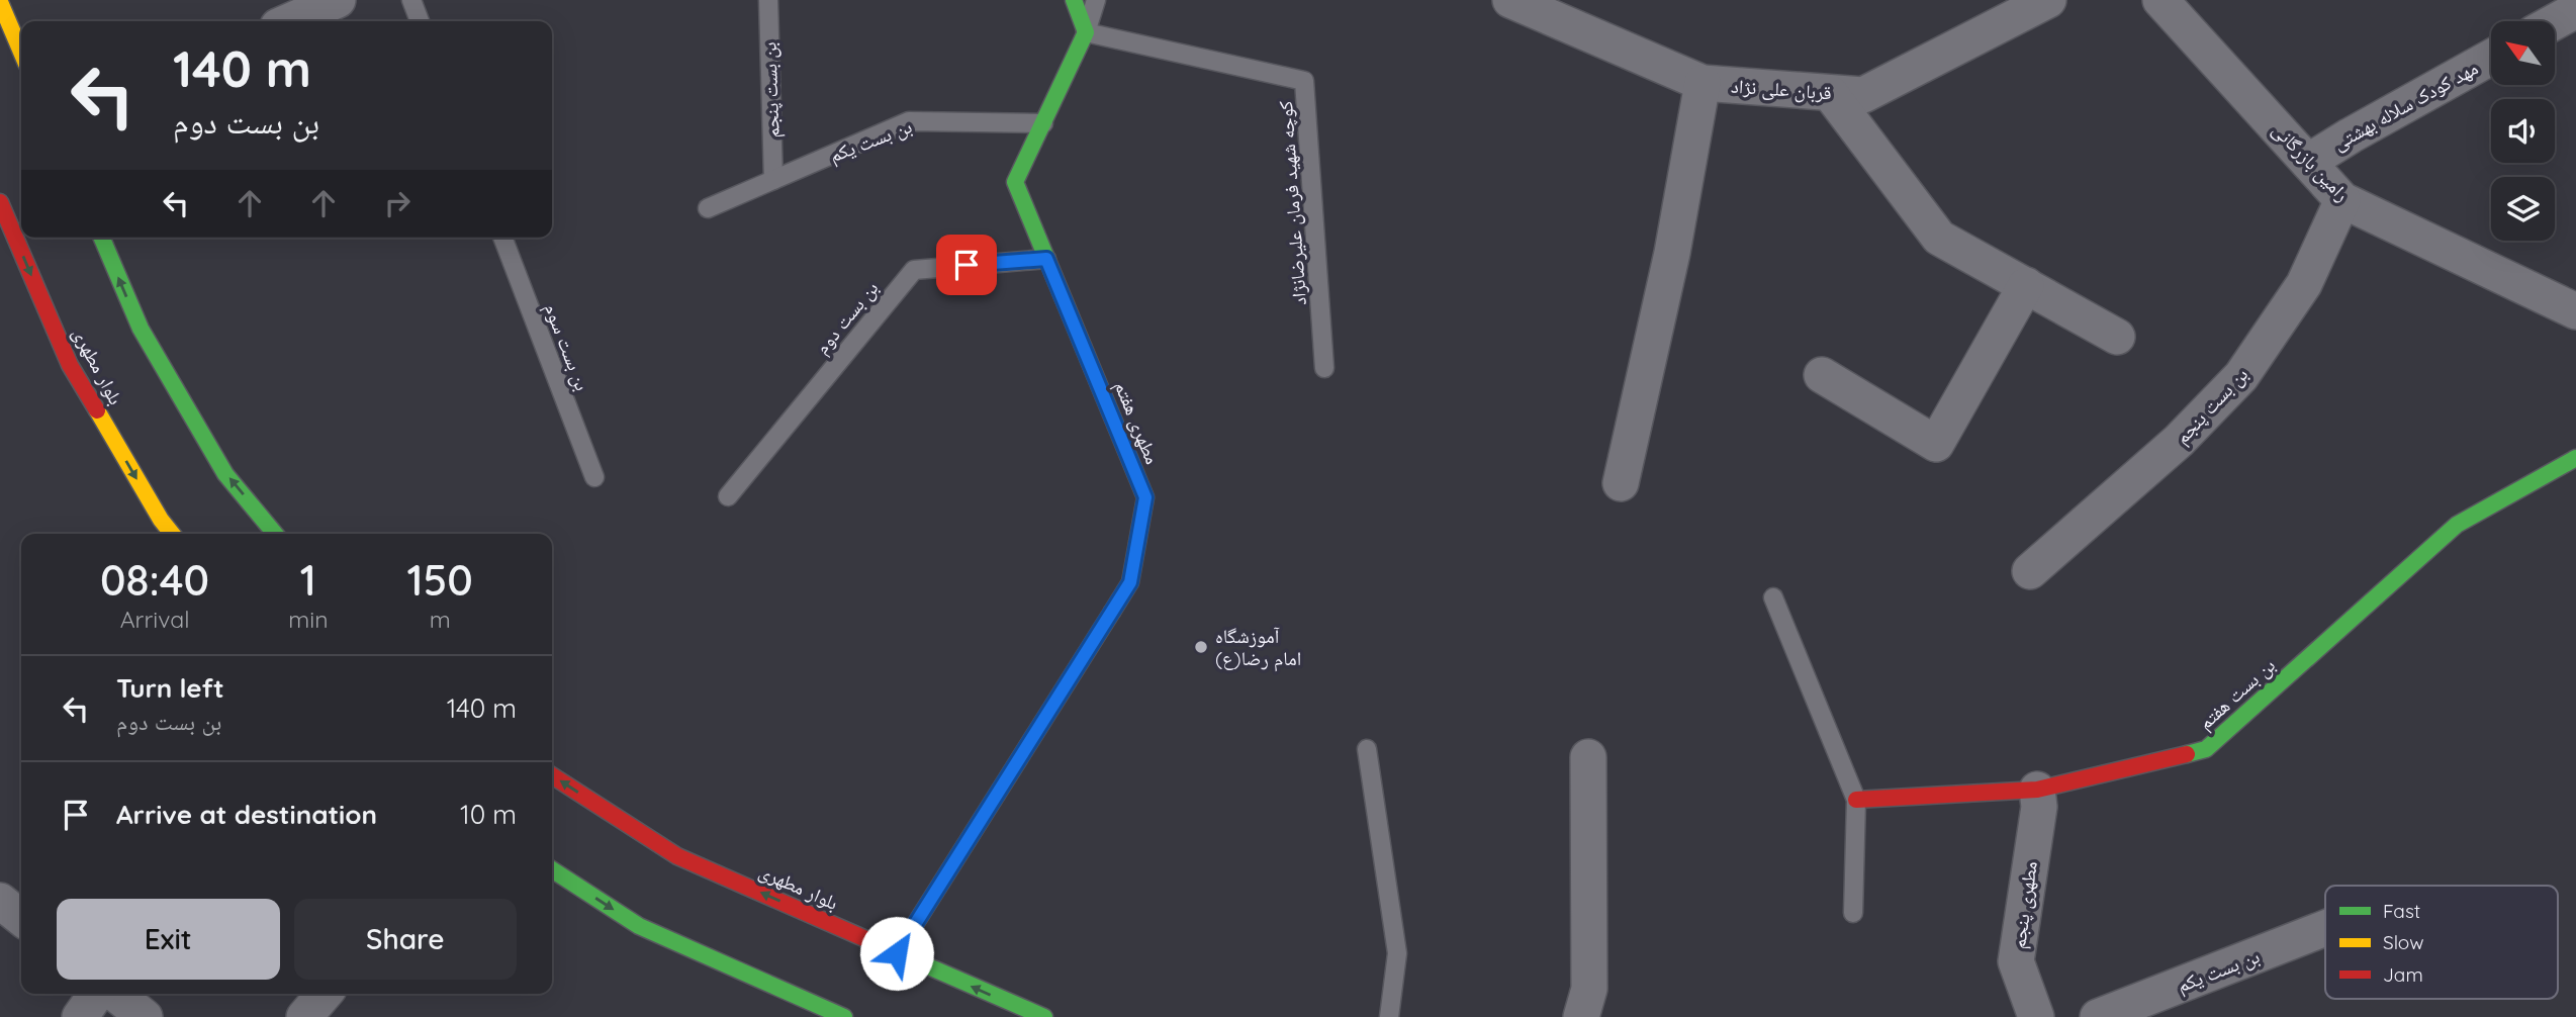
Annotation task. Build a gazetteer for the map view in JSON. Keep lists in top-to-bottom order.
{
  "streets": {
    "street": [
      "قربان علی نژاد",
      "بن بست پنجم",
      "مهد کودک سلاله بهشتی",
      "بن بست یکم",
      "رامین بازرگانی",
      "بلوار مطهری",
      "مطهری هفتم",
      "بن بست هفتم",
      "مطهری پنجم"
    ],
    "lane": ["کوچه شهید فرمان علیرضانژاد", "بن بست دوم", "بن بست سوم"]
  },
  "crossings": [
    ["بن بست پنجم", "بن بست یکم"],
    ["بن بست پنجم", "رامین بازرگانی"],
    ["مهد کودک سلاله بهشتی", "رامین بازرگانی"],
    ["بن بست یکم", "مطهری هفتم"],
    ["کوچه شهید فرمان علیرضانژاد", "مطهری هفتم"],
    ["بن بست دوم", "مطهری هفتم"],
    ["بلوار مطهری", "مطهری هفتم"],
    ["بن بست هفتم", "مطهری پنجم"]
  ],
  "places": ["آموزشگاه امام رضا(ع)"],
  "legend": ["Fast", "Slow", "Jam"],
  "north": "top left",
  "page": {
    "turn": ["140 m", "بن بست دوم"],
    "eta": [
      "08:40",
      "Arrival",
      "1",
      "min",
      "150",
      "m"
    ],
    "list": [
      {
        "name": "Turn left",
        "note": "بن بست دوم",
        "value": "140 m"
      },
      {
        "name": "Arrive at destination",
        "value": "10 m"
      }
    ],
    "buttons": ["Exit", "Share"]
  }
}
